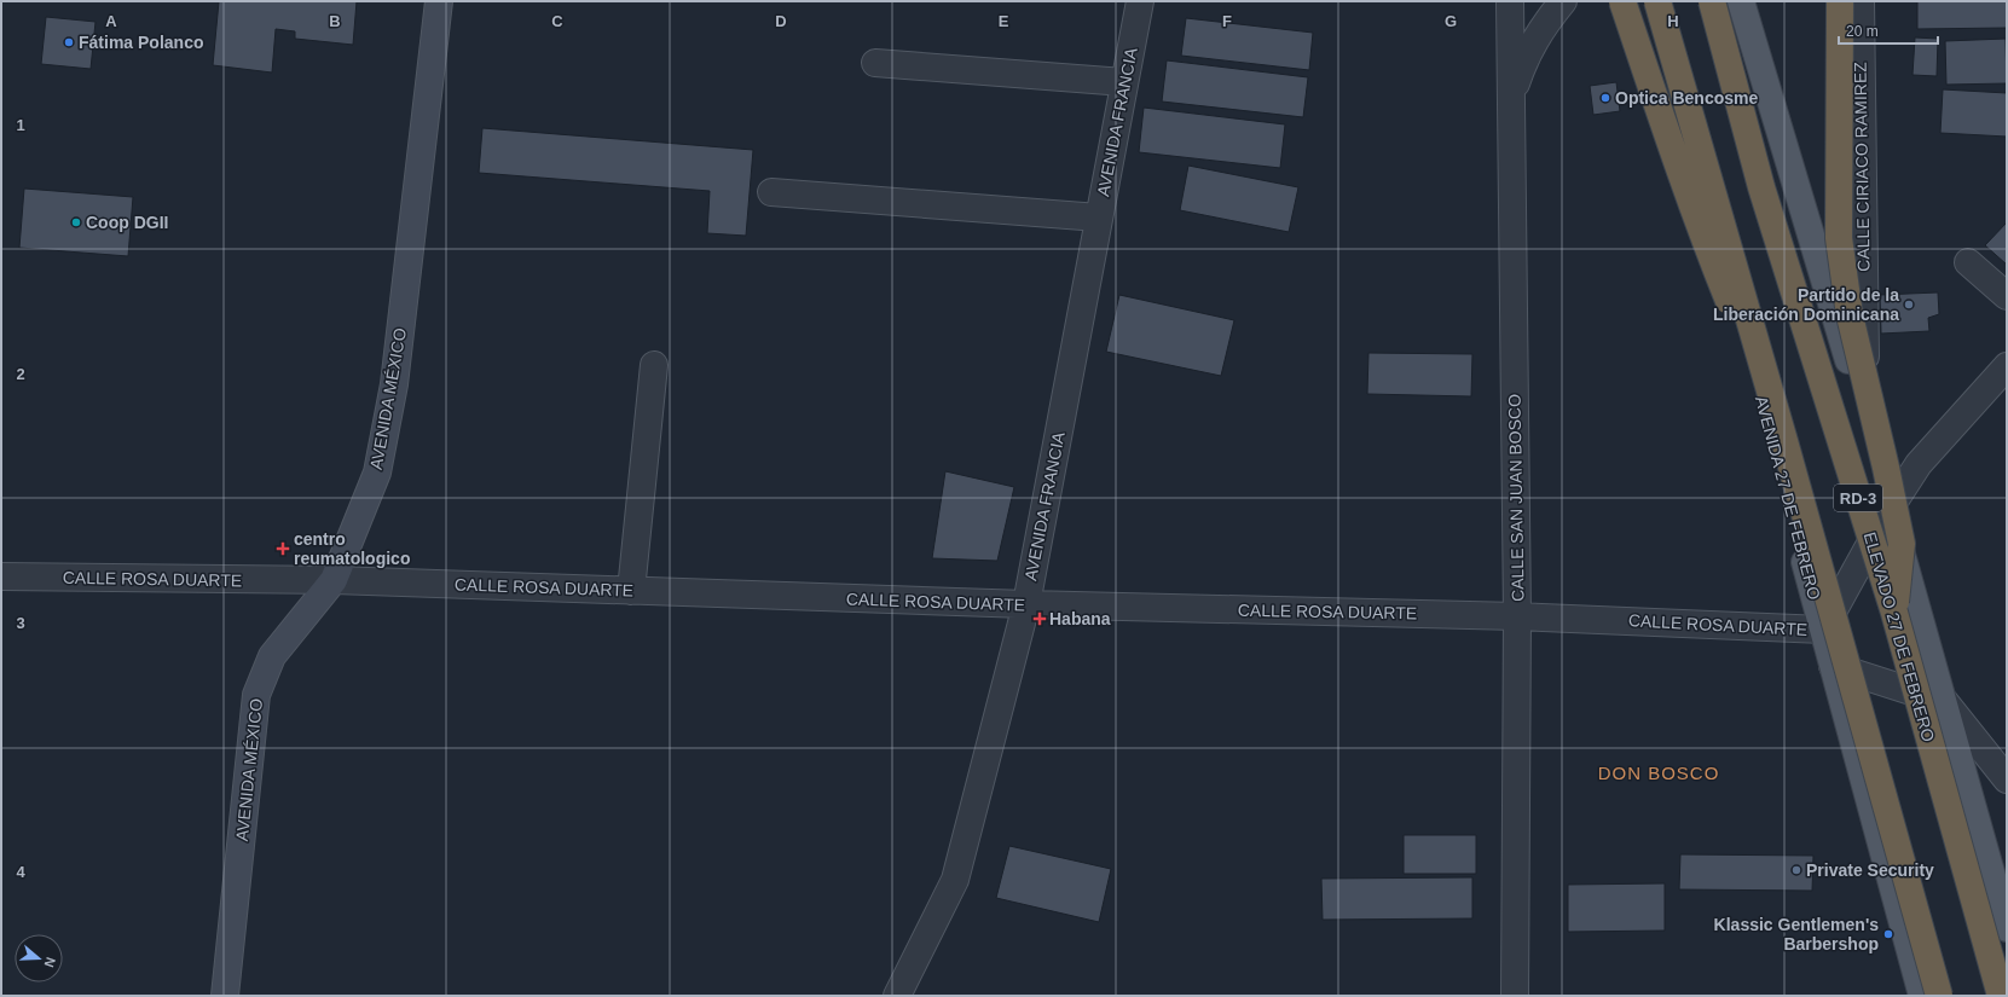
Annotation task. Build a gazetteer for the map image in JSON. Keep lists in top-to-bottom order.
{
  "streets": {
    "highway": ["RD-3", "ELEVADO 27 DE FEBRERO"],
    "main road": ["AVENIDA MÉXICO", "AVENIDA 27 DE FEBRERO"],
    "street": [
      "AVENIDA FRANCIA",
      "CALLE CIRIACO RAMIREZ",
      "CALLE SAN JUAN BOSCO",
      "CALLE ROSA DUARTE"
    ]
  },
  "crossings": [
    ["AVENIDA FRANCIA", "CALLE ROSA DUARTE"],
    ["CALLE CIRIACO RAMIREZ", "RD-3"],
    ["AVENIDA MÉXICO", "CALLE ROSA DUARTE"],
    ["CALLE SAN JUAN BOSCO", "CALLE ROSA DUARTE"],
    ["AVENIDA 27 DE FEBRERO", "CALLE ROSA DUARTE"],
    ["RD-3", "CALLE ROSA DUARTE"]
  ],
  "districts": ["DON BOSCO"],
  "places": {
    "other": [
      "Fátima Polanco",
      "Optica Bencosme",
      "Coop DGII",
      "Partido de la Liberación Dominicana",
      "Private Security",
      "Klassic Gentlemen's Barbershop"
    ],
    "health": ["centro reumatologico", "Habana"]
  },
  "scale_bar": "20 m",
  "north": "right",
  "grid": {
    "columns": [
      "A",
      "B",
      "C",
      "D",
      "E",
      "F",
      "G",
      "H"
    ],
    "rows": [
      "1",
      "2",
      "3",
      "4"
    ]
  }
}
